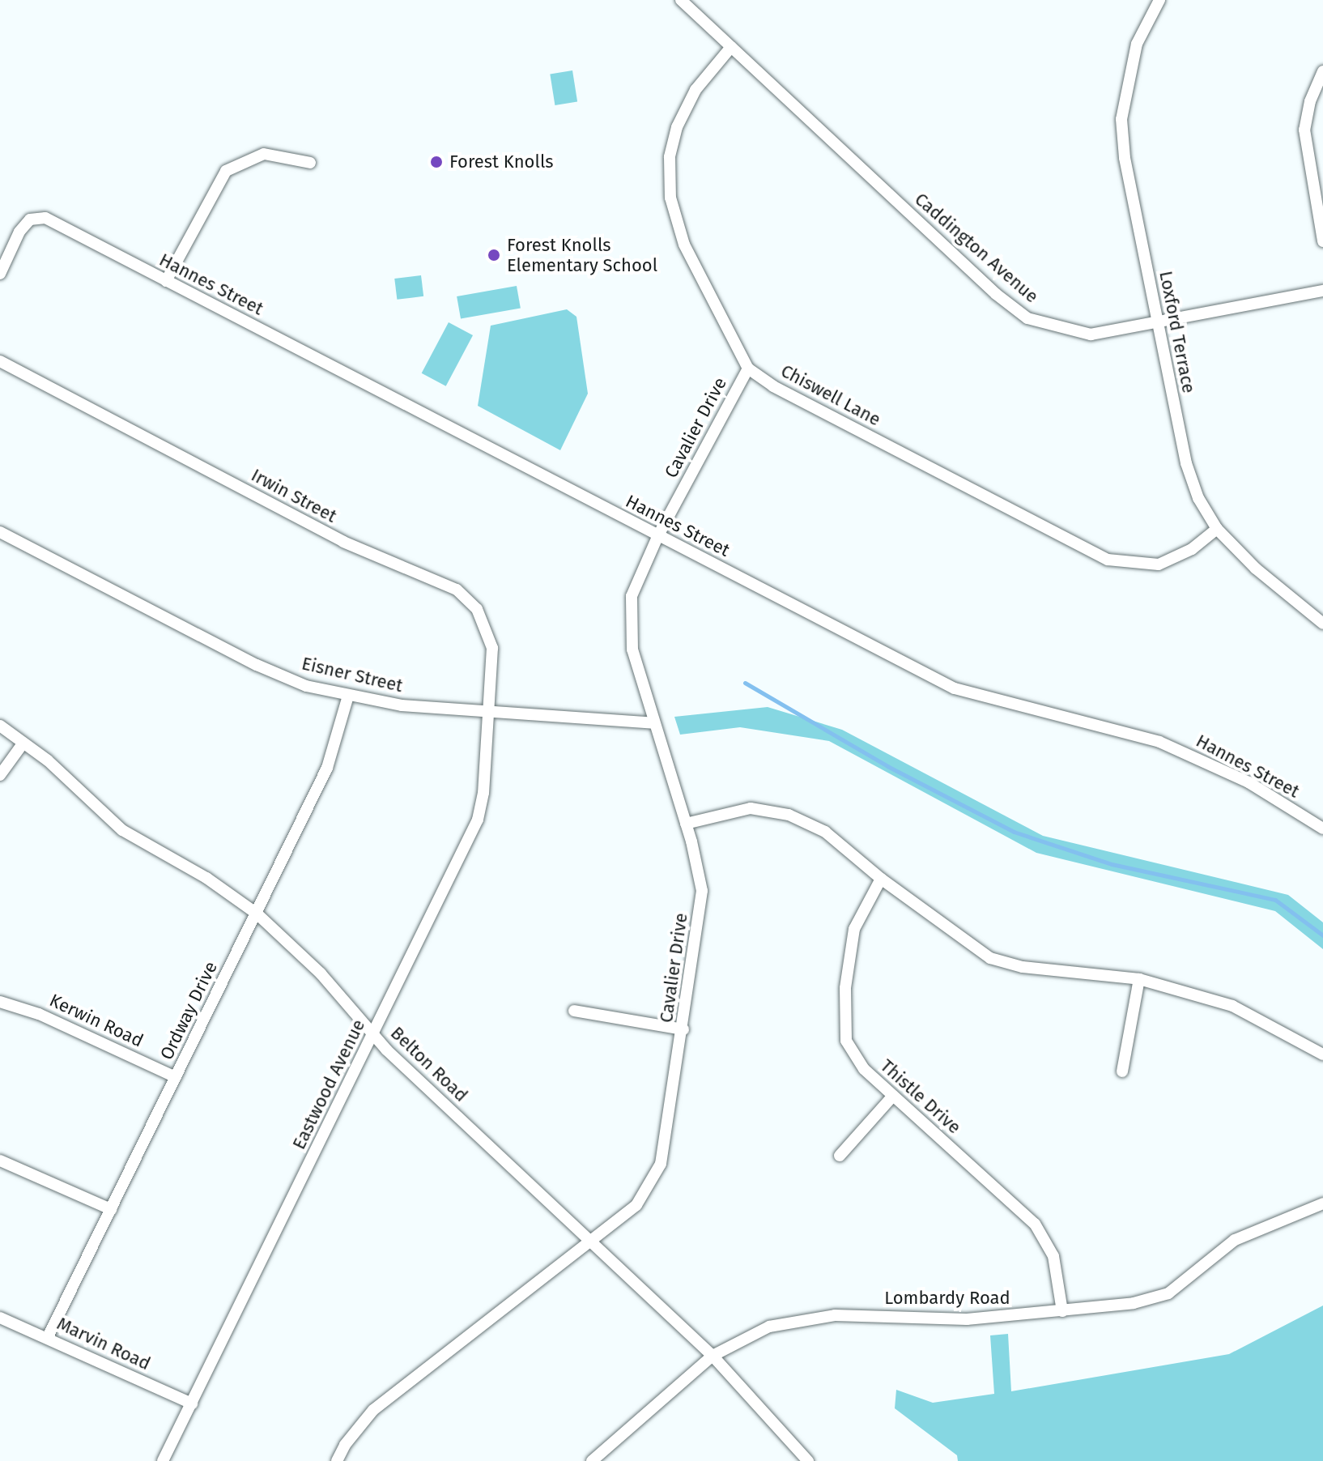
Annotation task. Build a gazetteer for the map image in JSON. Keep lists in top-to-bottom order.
{
  "streets": {
    "street": [
      "Caddington Avenue",
      "Hannes Street",
      "Loxford Terrace",
      "Chiswell Lane",
      "Cavalier Drive",
      "Irwin Street",
      "Eisner Street",
      "Ordway Drive",
      "Kerwin Road",
      "Belton Road",
      "Eastwood Avenue",
      "Thistle Drive",
      "Lombardy Road",
      "Marvin Road"
    ]
  },
  "crossings": [
    ["Caddington Avenue", "Loxford Terrace"],
    ["Caddington Avenue", "Chiswell Lane"],
    ["Hannes Street", "Cavalier Drive"],
    ["Loxford Terrace", "Chiswell Lane"],
    ["Chiswell Lane", "Cavalier Drive"],
    ["Cavalier Drive", "Eisner Street"],
    ["Cavalier Drive", "Belton Road"],
    ["Irwin Street", "Eisner Street"],
    ["Irwin Street", "Eastwood Avenue"],
    ["Eisner Street", "Ordway Drive"],
    ["Eisner Street", "Eastwood Avenue"],
    ["Ordway Drive", "Kerwin Road"],
    ["Ordway Drive", "Belton Road"],
    ["Ordway Drive", "Marvin Road"],
    ["Belton Road", "Eastwood Avenue"],
    ["Belton Road", "Lombardy Road"],
    ["Eastwood Avenue", "Marvin Road"],
    ["Thistle Drive", "Lombardy Road"]
  ],
  "places": ["Forest Knolls", "Forest Knolls Elementary School"]
}
